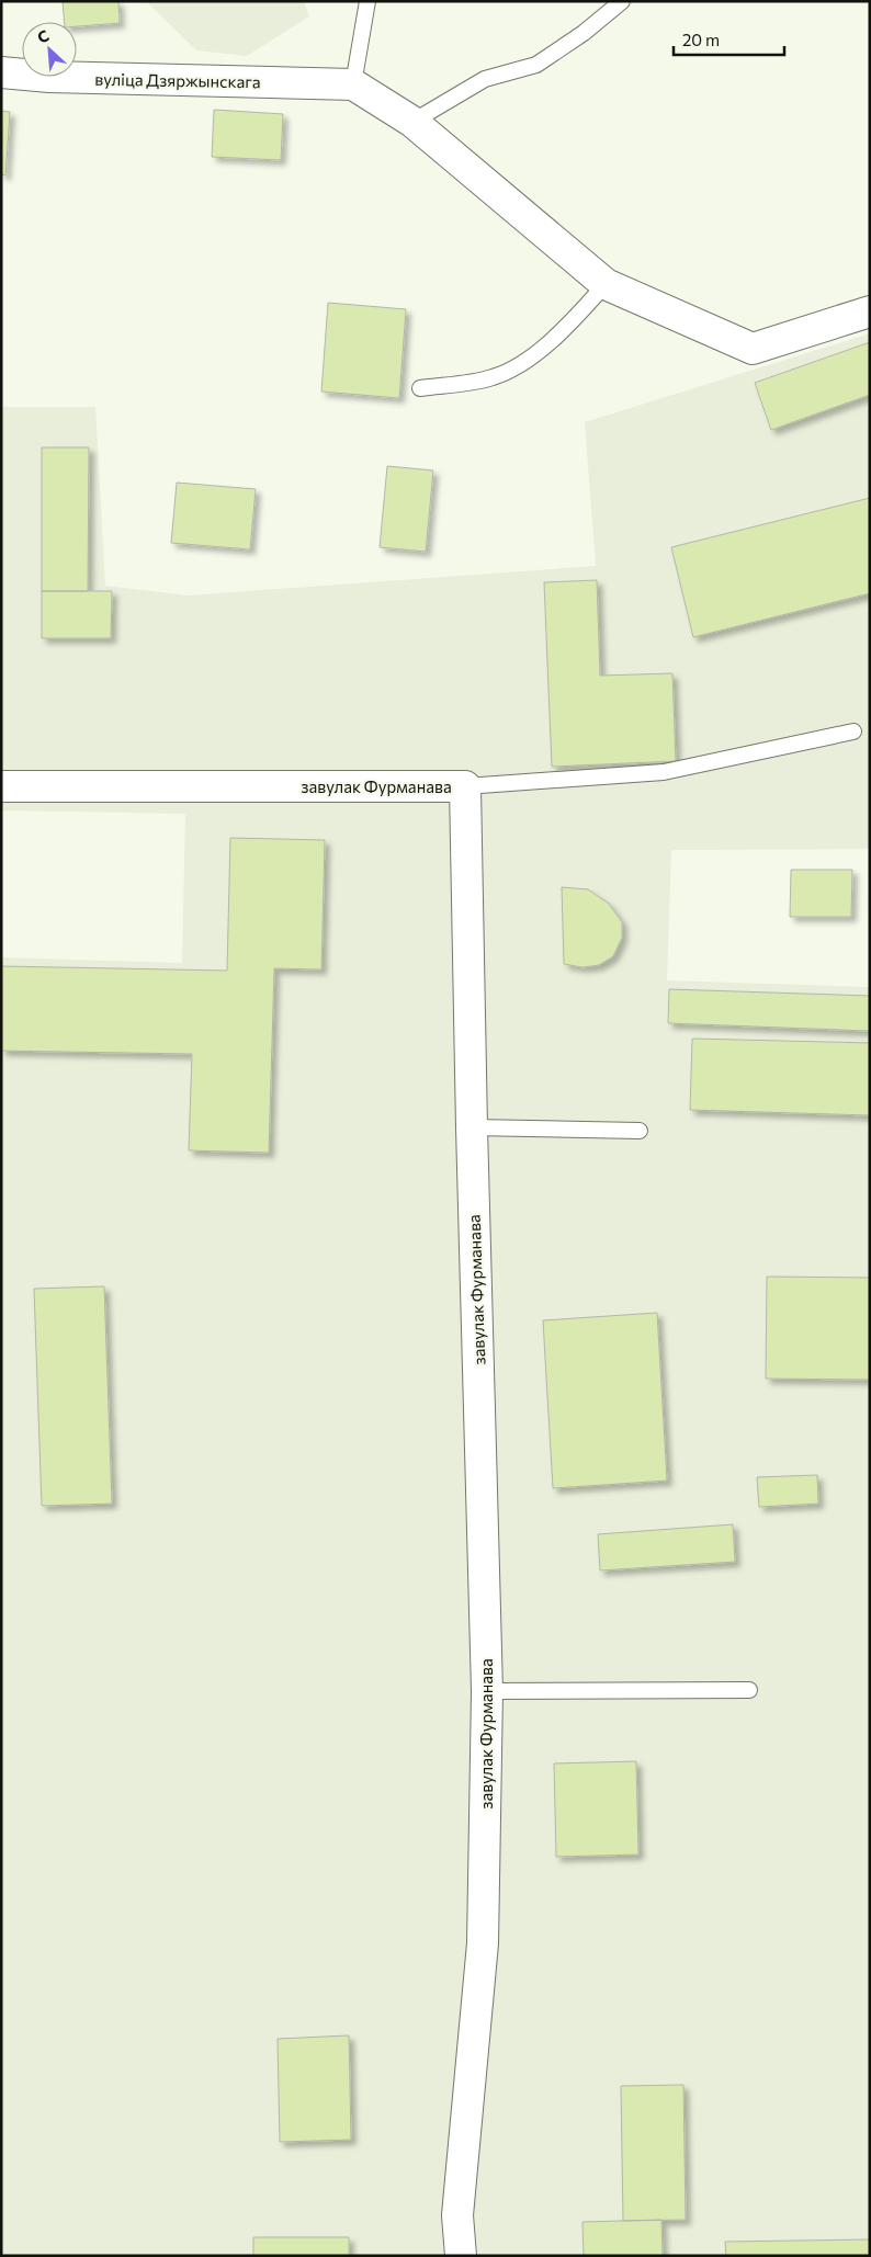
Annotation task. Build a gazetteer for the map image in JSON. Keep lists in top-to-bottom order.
{
  "streets": {
    "street": ["вуліца Дзяржынскага", "завулак Фурманава"]
  },
  "scale_bar": "20 m",
  "north": "top left"
}
